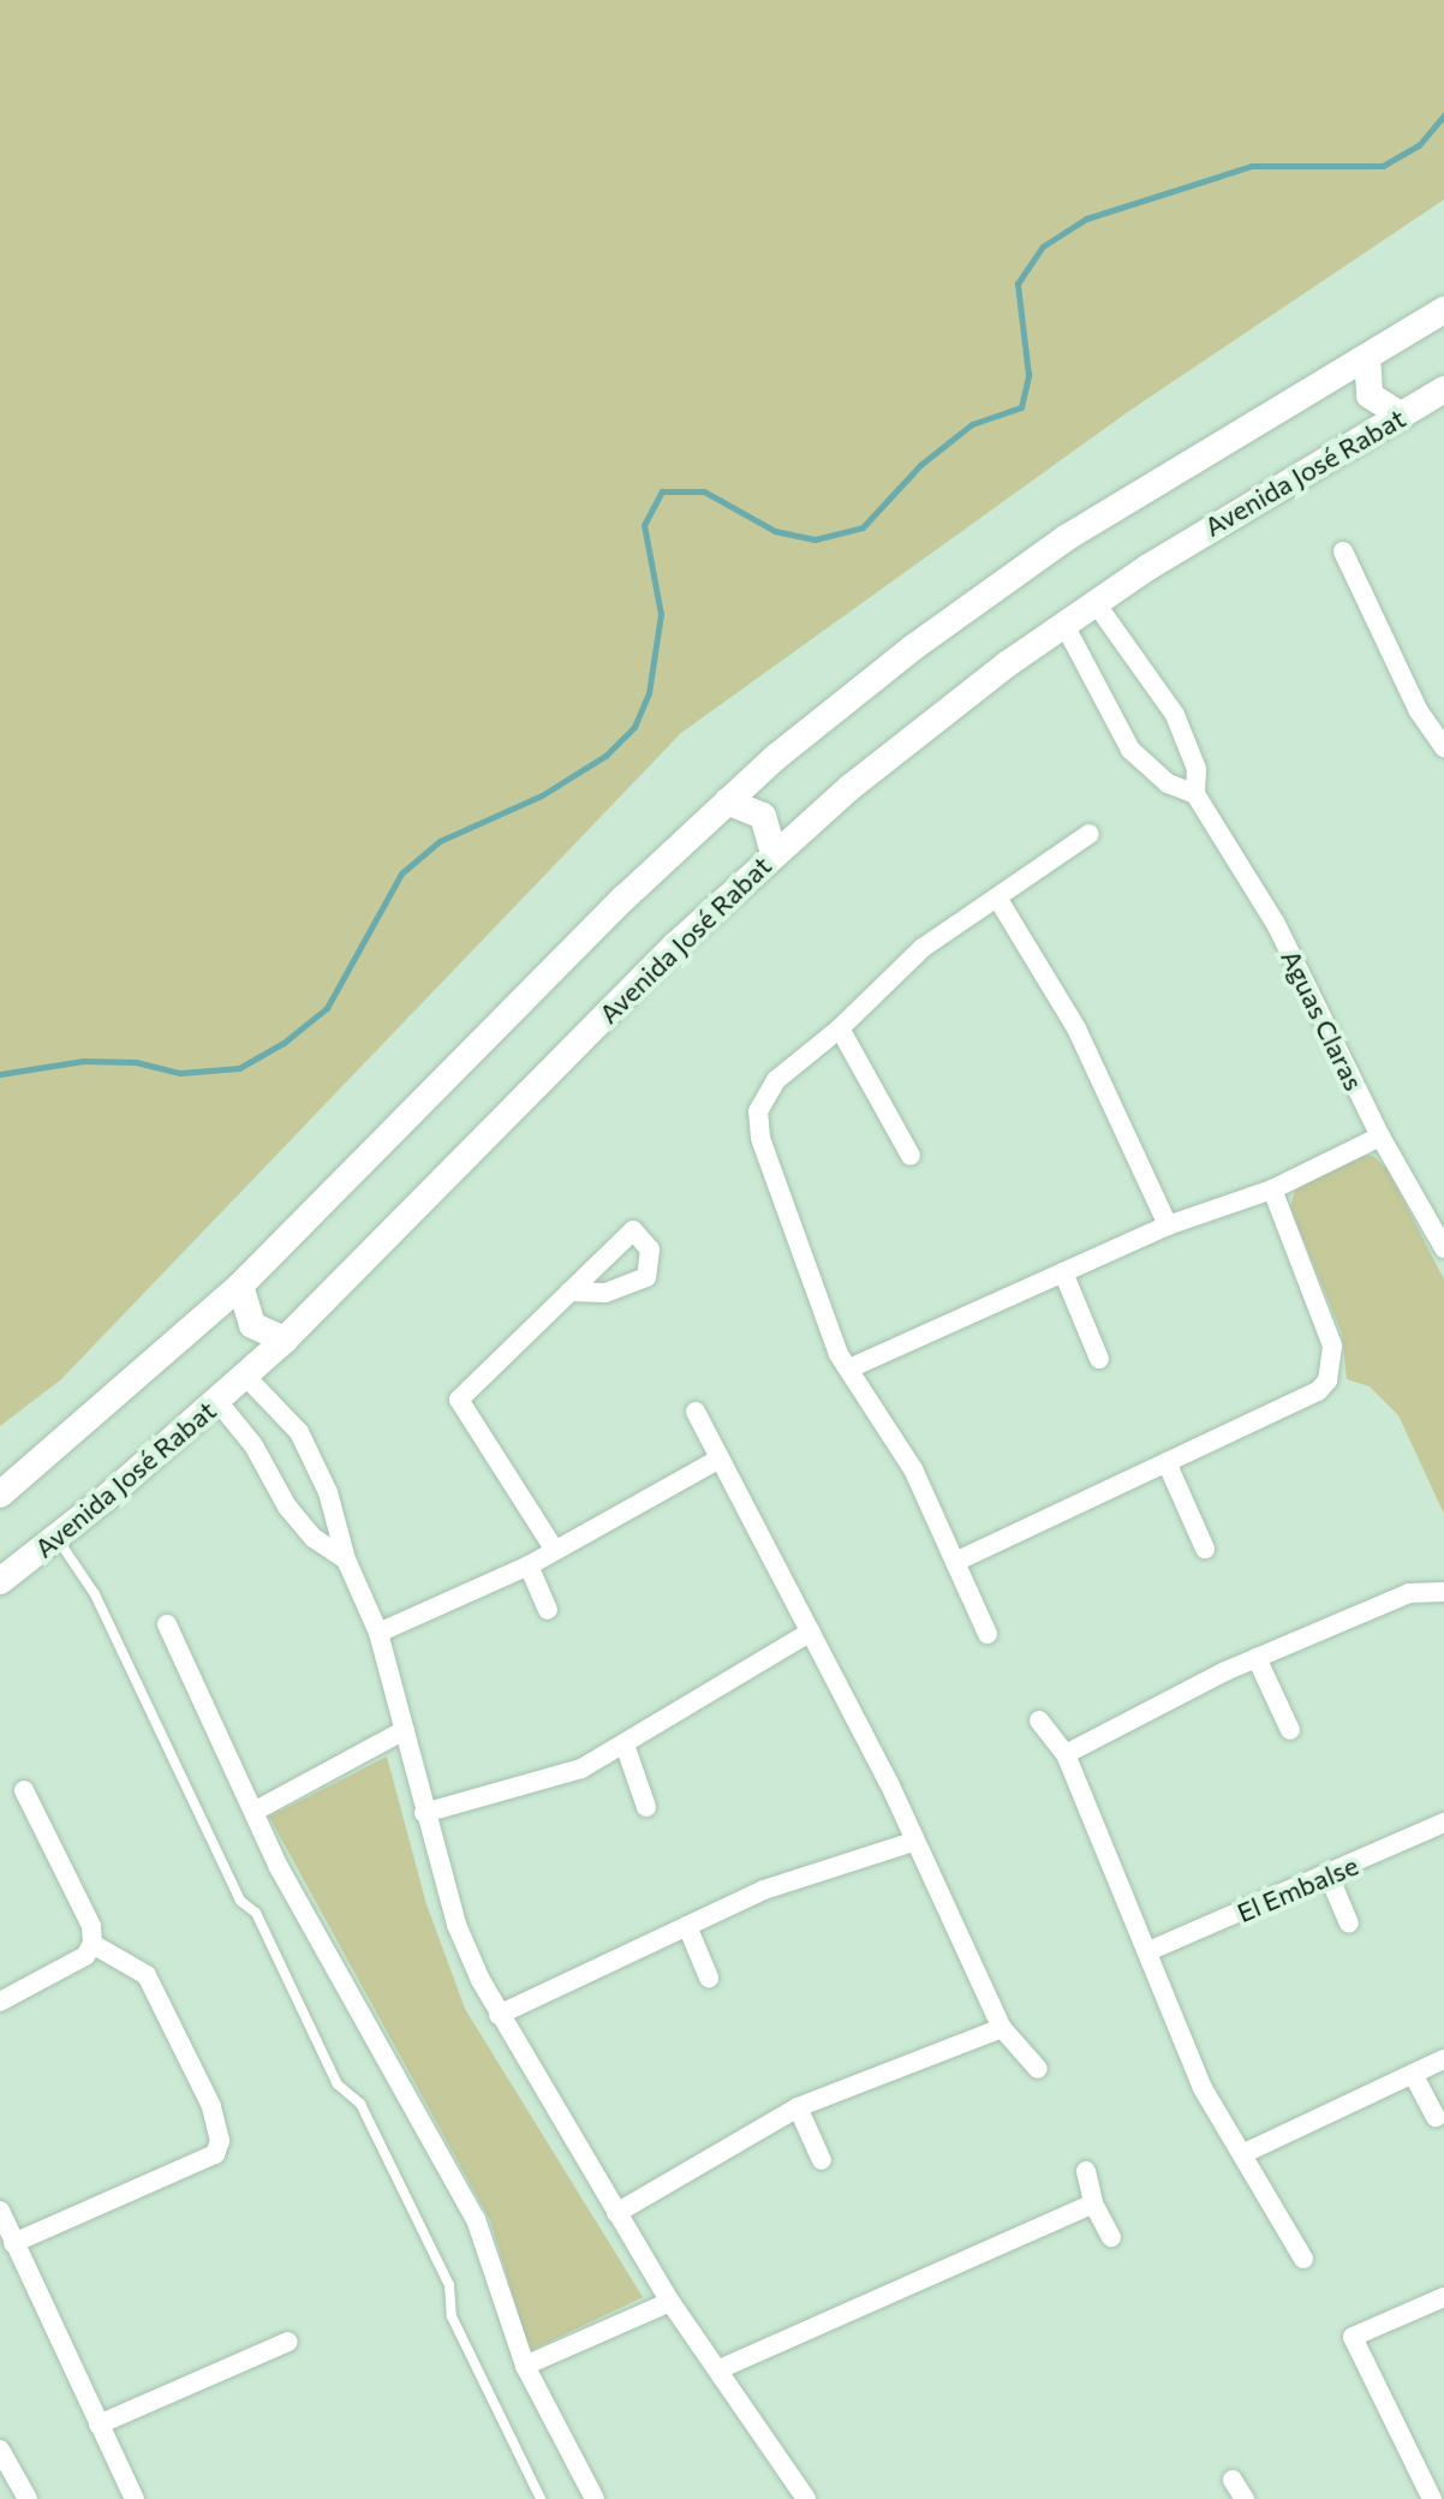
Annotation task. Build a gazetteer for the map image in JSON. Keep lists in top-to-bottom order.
{
  "streets": {
    "street": ["Avenida José Rabat", "Aguas Claras", "El Embalse"]
  },
  "crossings": [
    ["Avenida José Rabat", "Aguas Claras"]
  ]
}
